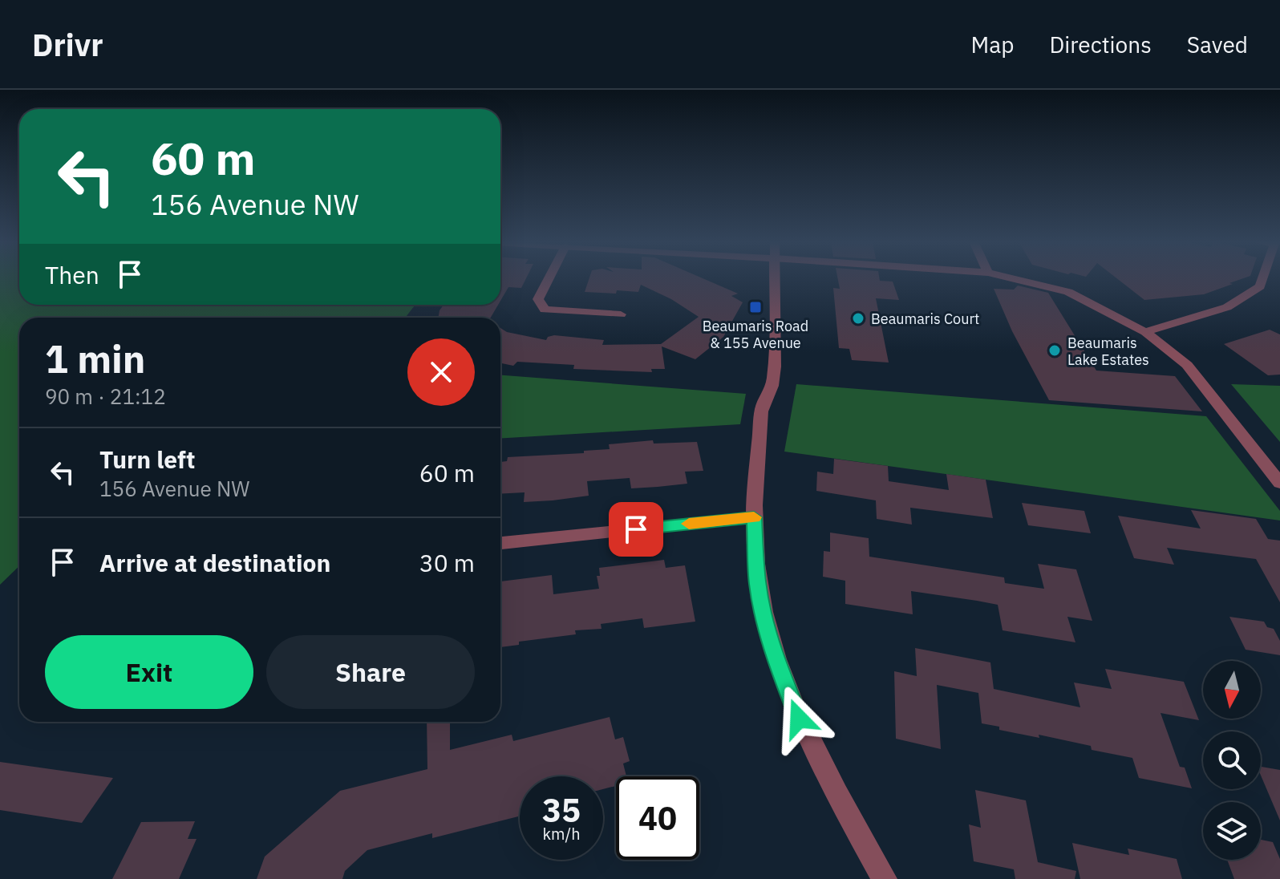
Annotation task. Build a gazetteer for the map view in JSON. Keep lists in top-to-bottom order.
{
  "places": {
    "transit": ["Beaumaris Road & 155 Avenue"],
    "other": ["Beaumaris Court", "Beaumaris Lake Estates"]
  },
  "north": "bottom",
  "page": {
    "header": "Drivr",
    "nav": ["Map", "Directions", "Saved"],
    "turn": ["60 m", "156 Avenue NW"],
    "then": "Then",
    "heading": ["1 min", "90 m · 21:12"],
    "list": [
      {
        "name": "Turn left",
        "note": "156 Avenue NW",
        "value": "60 m"
      },
      {
        "name": "Arrive at destination",
        "value": "30 m"
      }
    ],
    "buttons": ["Exit", "Share"],
    "speed": "35 km/h",
    "limit": "40"
  }
}
